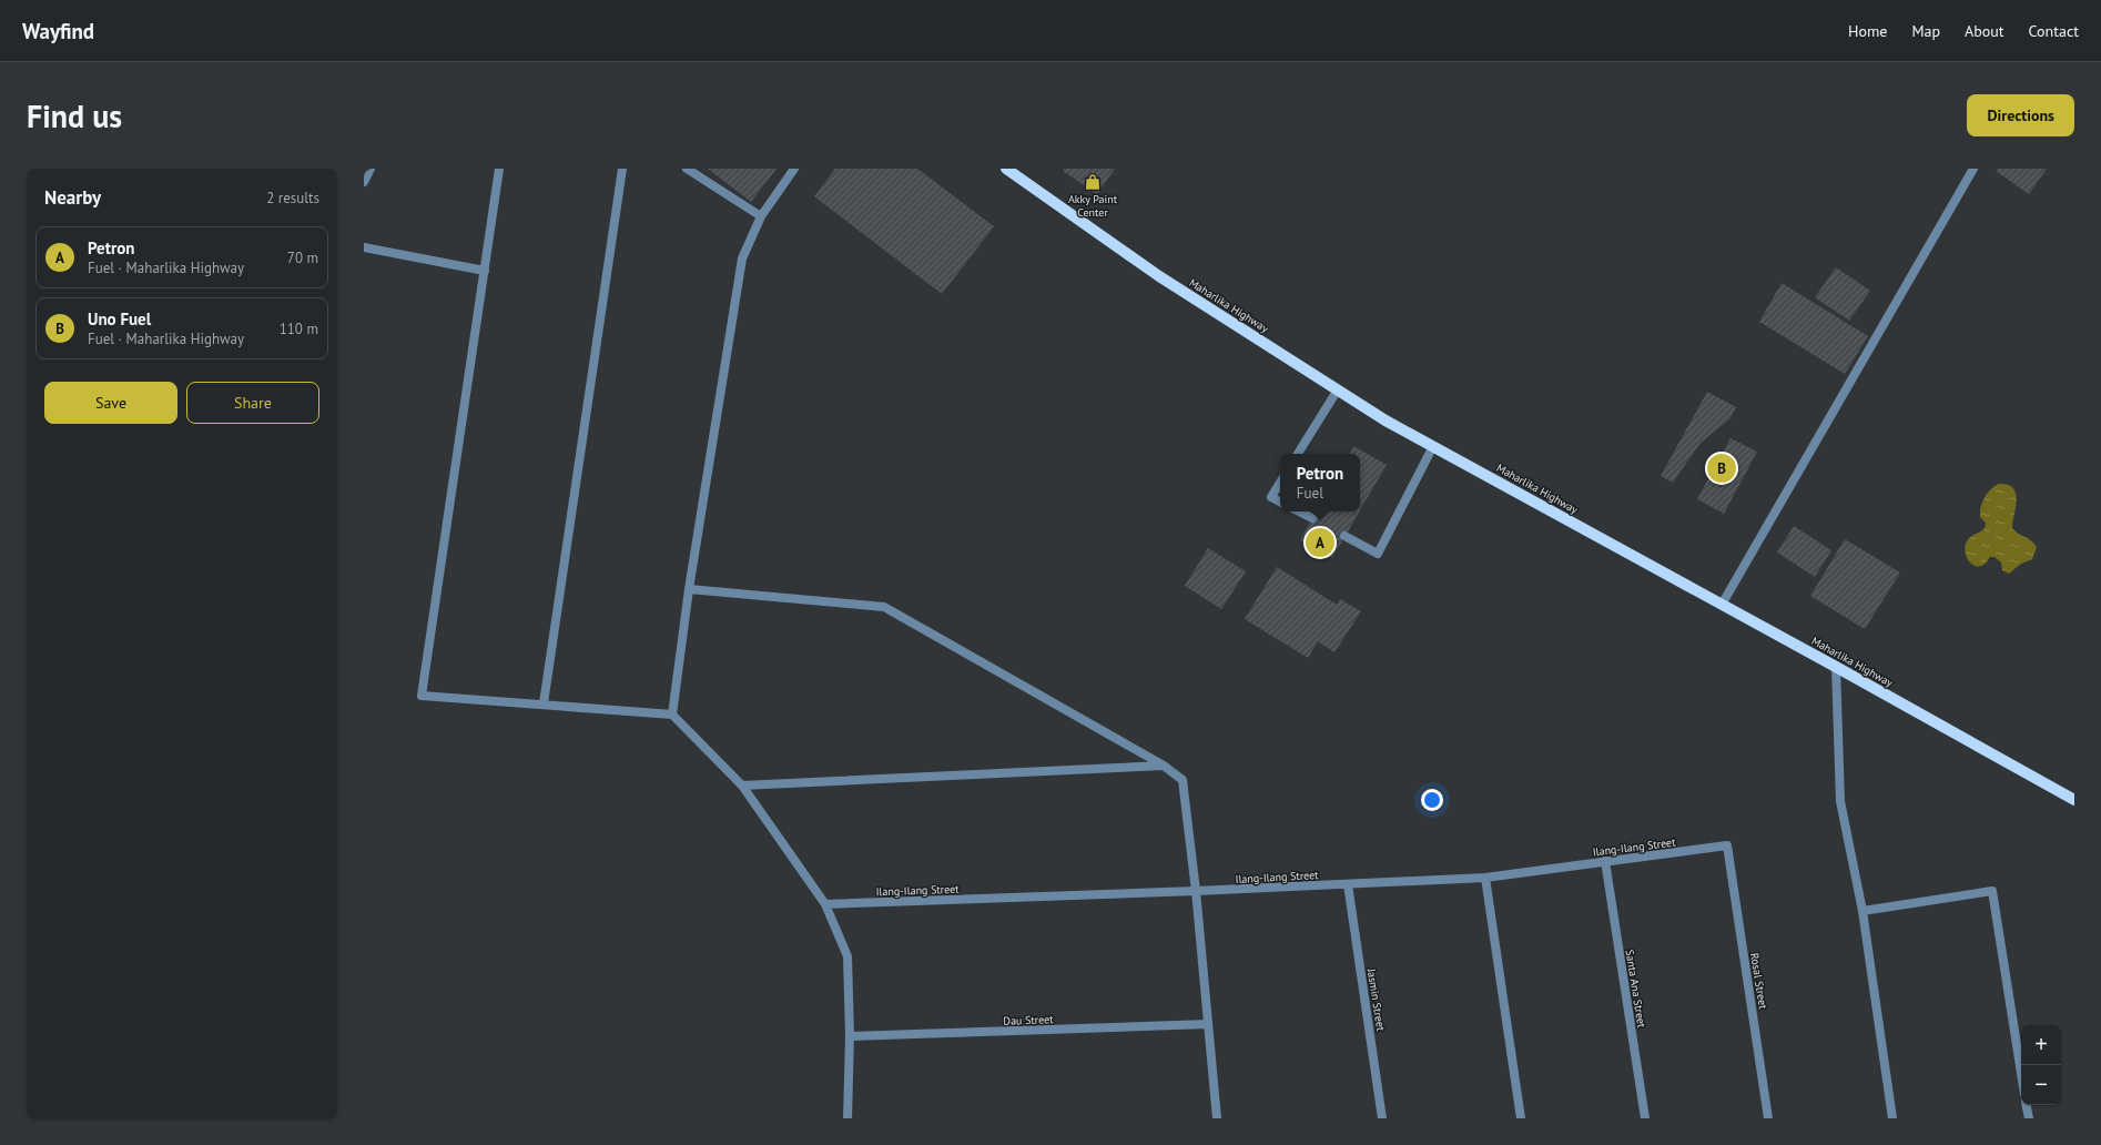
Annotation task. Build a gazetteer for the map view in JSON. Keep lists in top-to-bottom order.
{
  "streets": {
    "main road": ["Maharlika Highway"],
    "street": [
      "Ilang-Ilang Street",
      "Rosal Street",
      "Santa Ana Street",
      "Jasmin Street",
      "Dau Street"
    ]
  },
  "crossings": [
    ["Ilang-Ilang Street", "Rosal Street"],
    ["Ilang-Ilang Street", "Santa Ana Street"],
    ["Ilang-Ilang Street", "Jasmin Street"]
  ],
  "places": {
    "shop": ["Akky Paint Center"]
  },
  "page": {
    "header": "Wayfind",
    "nav": [
      "Home",
      "Map",
      "About",
      "Contact"
    ],
    "buttons": [
      "Directions",
      ["Save", "Share"]
    ],
    "title": "Find us",
    "heading": ["Nearby", "2 results"],
    "list": [
      {
        "mark": "A",
        "name": "Petron",
        "note": "Fuel · Maharlika Highway",
        "value": "70 m"
      },
      {
        "mark": "B",
        "name": "Uno Fuel",
        "note": "Fuel · Maharlika Highway",
        "value": "110 m"
      }
    ],
    "pins": ["B", "A"],
    "popup": ["Petron", "Fuel"],
    "map_buttons": ["+", "−"]
  }
}
